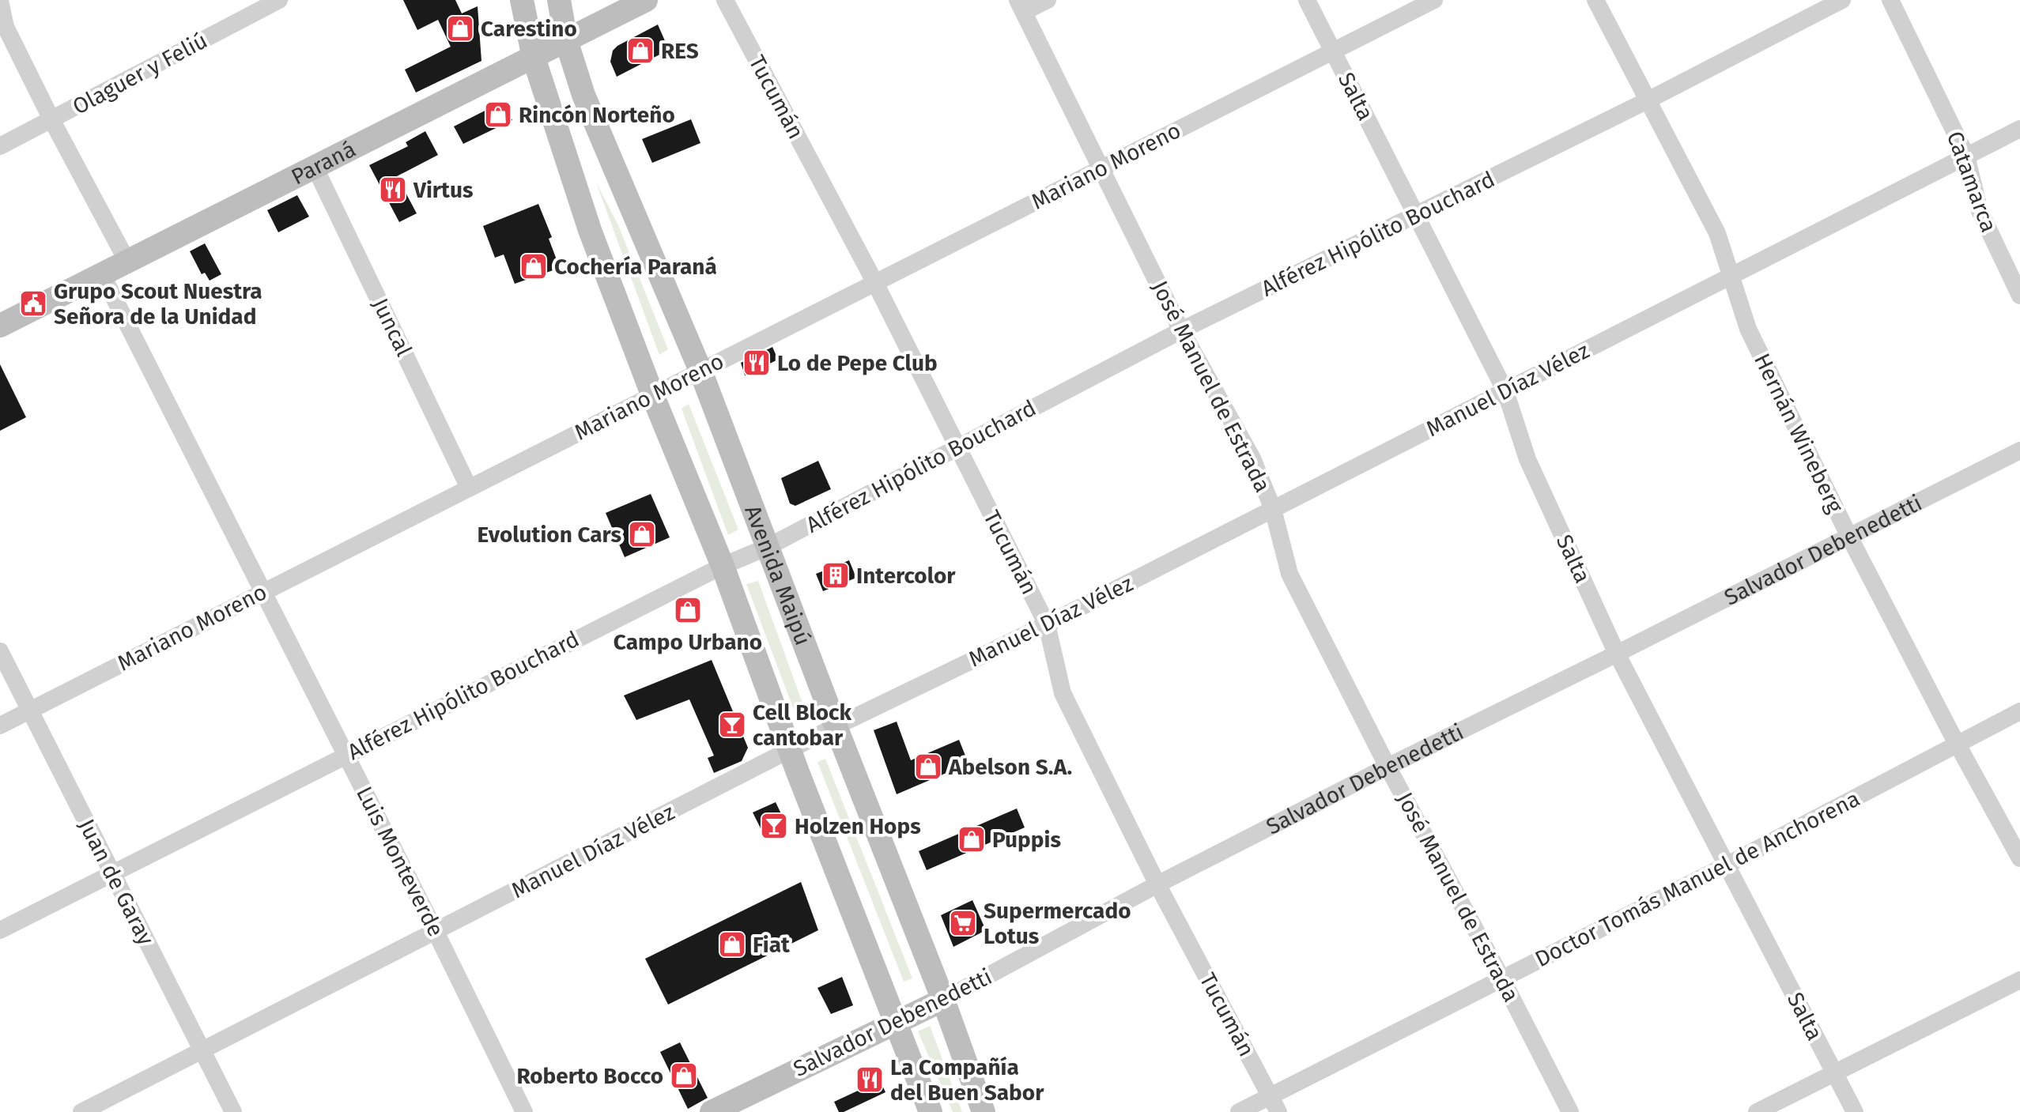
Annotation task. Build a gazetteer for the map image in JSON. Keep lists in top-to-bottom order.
{
  "streets": {
    "main road": ["Paraná", "Salvador Debenedetti", "Avenida Maipú"],
    "street": [
      "Olaguer y Feliú",
      "Salta",
      "Tucumán",
      "Mariano Moreno",
      "Catamarca",
      "Alférez Hipólito Bouchard",
      "Juncal",
      "José Manuel de Estrada",
      "Manuel Díaz Vélez",
      "Hernán Wineberg",
      "Luis Monteverde",
      "Doctor Tomás Manuel de Anchorena",
      "Juan de Garay"
    ]
  },
  "crossings": [
    ["Salta", "Mariano Moreno"],
    ["Salta", "Alférez Hipólito Bouchard"],
    ["Salta", "Manuel Díaz Vélez"],
    ["Salta", "Salvador Debenedetti"],
    ["Salta", "Doctor Tomás Manuel de Anchorena"],
    ["Tucumán", "Mariano Moreno"],
    ["Tucumán", "Alférez Hipólito Bouchard"],
    ["Tucumán", "Manuel Díaz Vélez"],
    ["Tucumán", "Salvador Debenedetti"],
    ["Tucumán", "Doctor Tomás Manuel de Anchorena"],
    ["Paraná", "Juncal"],
    ["Paraná", "Avenida Maipú"],
    ["Paraná", "Luis Monteverde"],
    ["Mariano Moreno", "Juncal"],
    ["Mariano Moreno", "José Manuel de Estrada"],
    ["Mariano Moreno", "Avenida Maipú"],
    ["Mariano Moreno", "Luis Monteverde"],
    ["Mariano Moreno", "Juan de Garay"],
    ["Catamarca", "Manuel Díaz Vélez"],
    ["Alférez Hipólito Bouchard", "José Manuel de Estrada"],
    ["Alférez Hipólito Bouchard", "Hernán Wineberg"],
    ["Alférez Hipólito Bouchard", "Avenida Maipú"],
    ["Alférez Hipólito Bouchard", "Luis Monteverde"],
    ["Alférez Hipólito Bouchard", "Juan de Garay"],
    ["José Manuel de Estrada", "Manuel Díaz Vélez"],
    ["José Manuel de Estrada", "Salvador Debenedetti"],
    ["José Manuel de Estrada", "Doctor Tomás Manuel de Anchorena"],
    ["Manuel Díaz Vélez", "Hernán Wineberg"],
    ["Manuel Díaz Vélez", "Avenida Maipú"],
    ["Manuel Díaz Vélez", "Luis Monteverde"],
    ["Manuel Díaz Vélez", "Juan de Garay"],
    ["Hernán Wineberg", "Salvador Debenedetti"],
    ["Hernán Wineberg", "Doctor Tomás Manuel de Anchorena"],
    ["Salvador Debenedetti", "Avenida Maipú"]
  ],
  "places": {
    "shop": [
      "Carestino",
      "RES",
      "Rincón Norteño",
      "Cochería Paraná",
      "Evolution Cars",
      "Campo Urbano",
      "Abelson S.A.",
      "Puppis",
      "Fiat",
      "Roberto Bocco"
    ],
    "restaurant": ["Virtus", "Lo de Pepe Club", "La Compañía del Buen Sabor"],
    "public building": ["Grupo Scout Nuestra Señora de la Unidad"],
    "building": ["Intercolor"],
    "bar": ["Cell Block cantobar", "Holzen Hops"],
    "supermarket": ["Supermercado Lotus"]
  }
}
